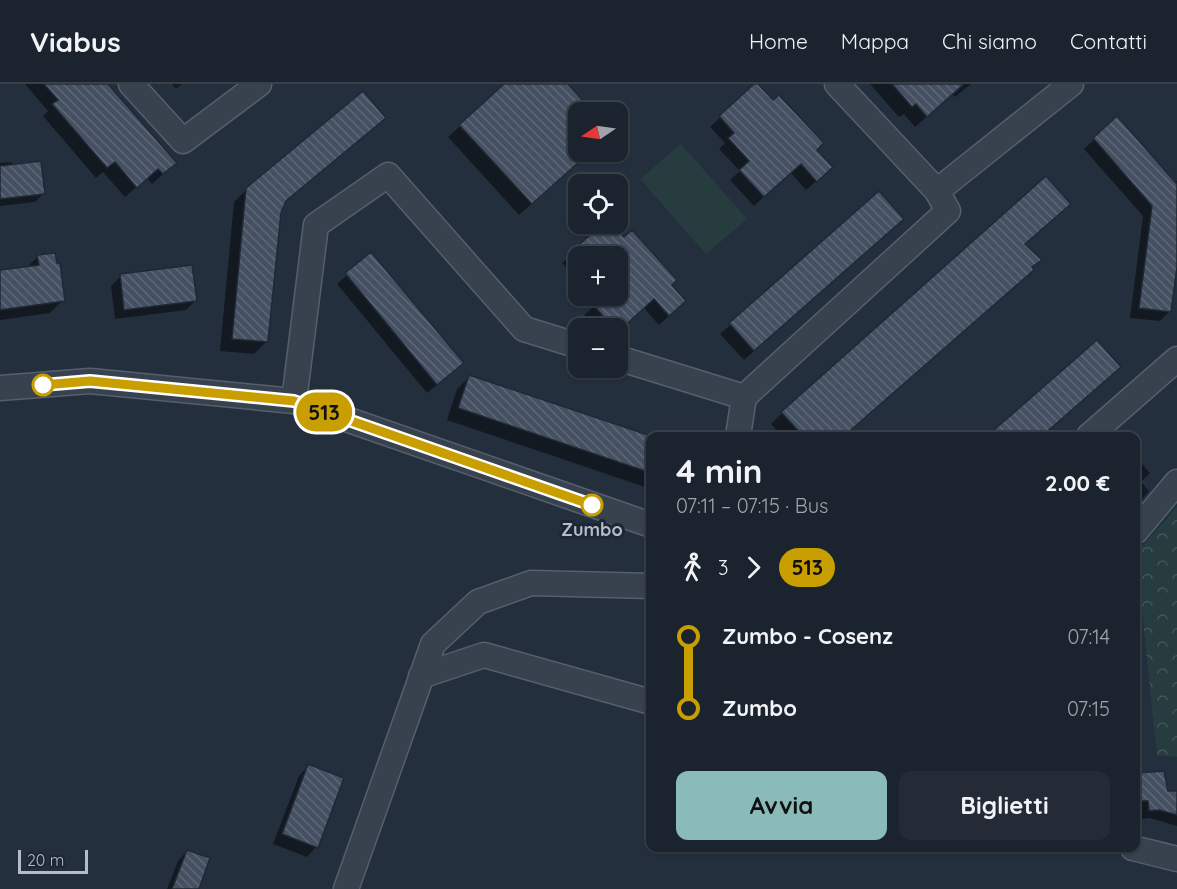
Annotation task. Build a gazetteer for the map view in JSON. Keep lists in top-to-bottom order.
{
  "places": ["Zumbo"],
  "lines": ["bus line 513"],
  "scale_bar": "20 m",
  "north": "left",
  "page": {
    "header": "Viabus",
    "nav": [
      "Home",
      "Mappa",
      "Chi siamo",
      "Contatti"
    ],
    "on_map": "513",
    "map_buttons": ["+", "−"],
    "heading": ["4 min", "07:11 – 07:15 · Bus", "2.00 €"],
    "legs": ["3", "513"],
    "list": [
      {
        "name": "Zumbo - Cosenz",
        "value": "07:14"
      },
      {
        "name": "Zumbo",
        "value": "07:15"
      }
    ],
    "buttons": ["Avvia", "Biglietti"],
    "scale": "20 m"
  }
}
